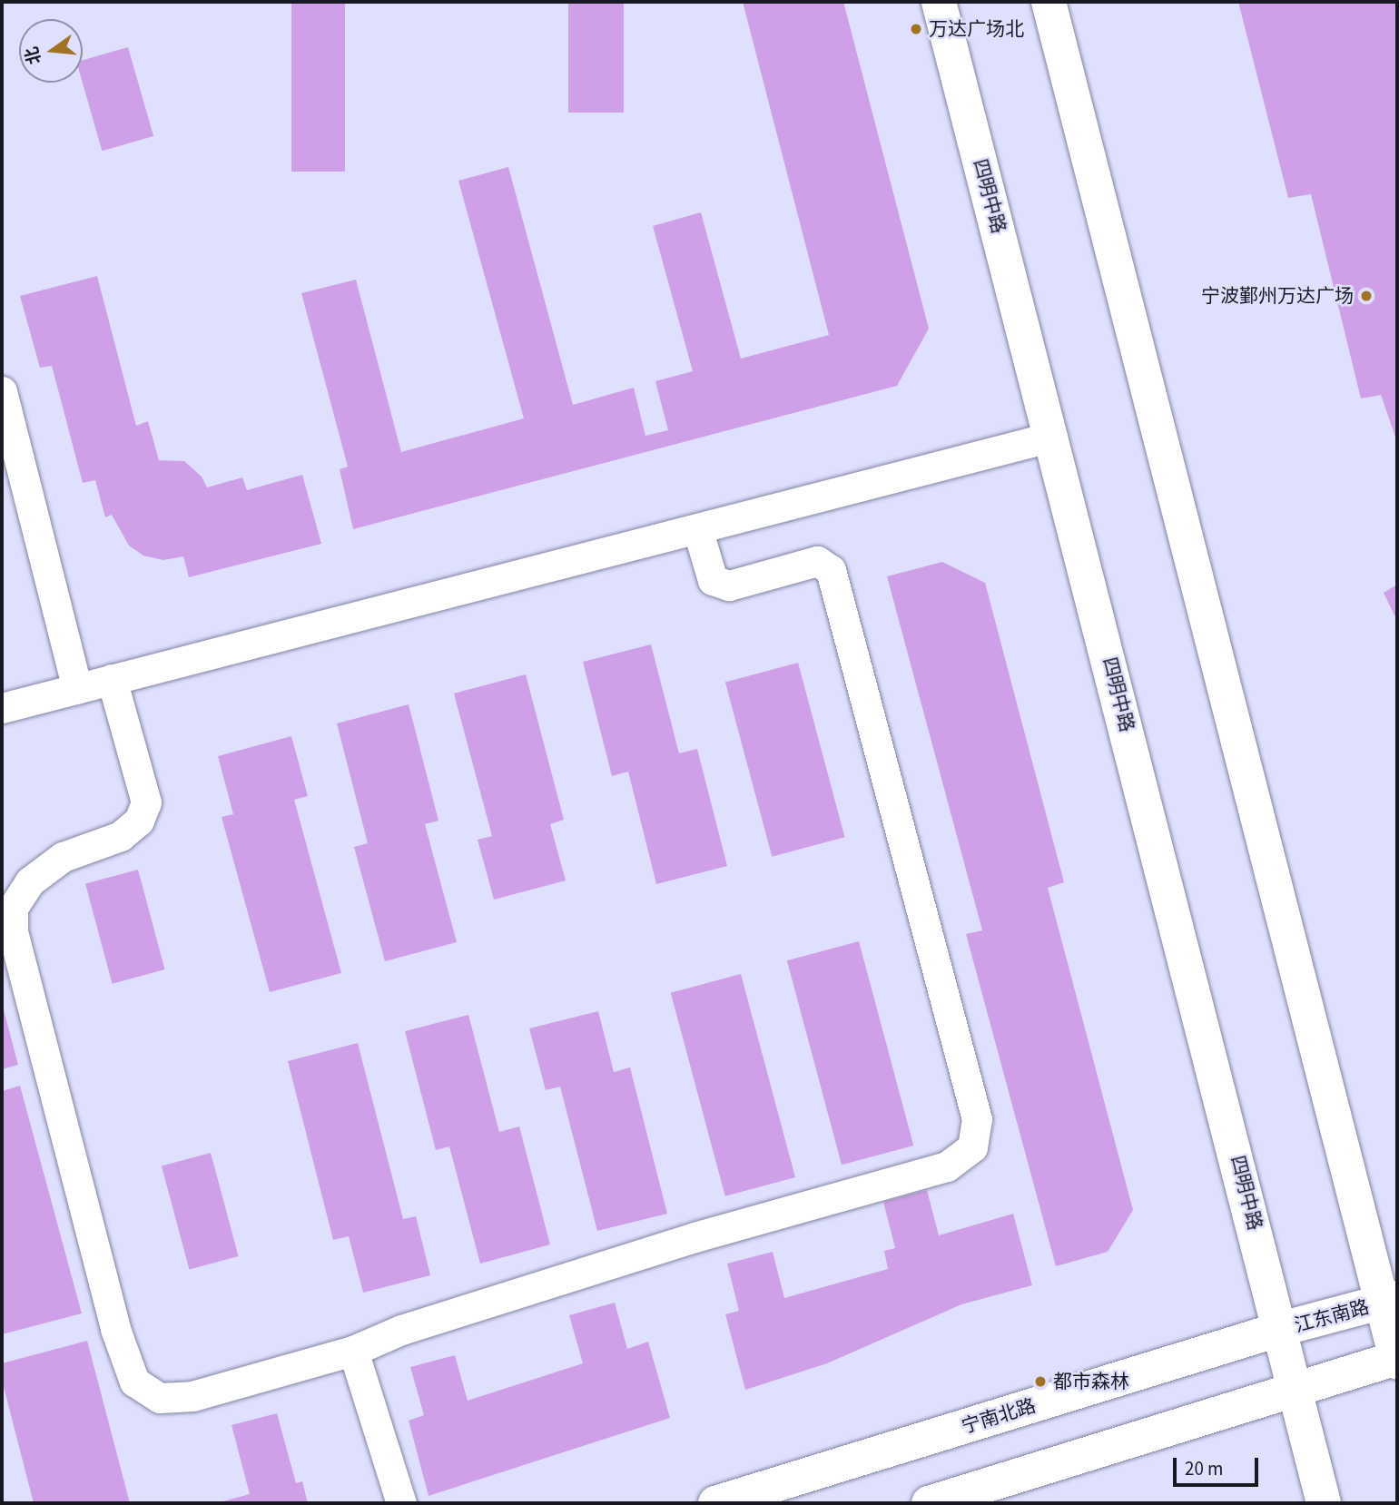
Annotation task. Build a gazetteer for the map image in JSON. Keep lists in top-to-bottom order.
{
  "streets": {
    "main road": ["四明中路", "江东南路", "宁南北路"]
  },
  "crossings": [
    ["四明中路", "江东南路"],
    ["四明中路", "宁南北路"],
    ["江东南路", "宁南北路"]
  ],
  "places": ["万达广场北", "宁波鄞州万达广场", "都市森林"],
  "scale_bar": "20 m",
  "north": "left"
}
